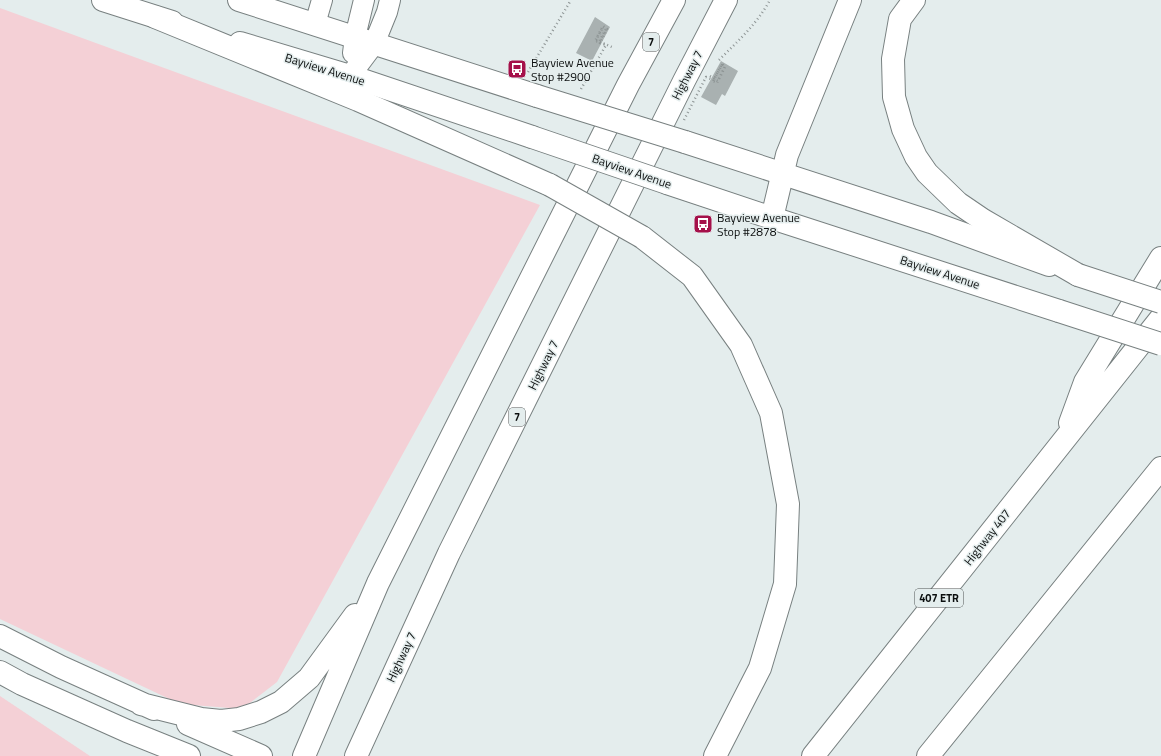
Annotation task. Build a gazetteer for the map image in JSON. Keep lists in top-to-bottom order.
{
  "streets": {
    "main road": [
      "7",
      "Bayview Avenue",
      "Highway 7",
      "Highway 407",
      "407 ETR"
    ]
  },
  "places": {
    "bus stop": ["Bayview Avenue Stop #2900", "Bayview Avenue Stop #2878"]
  }
}
